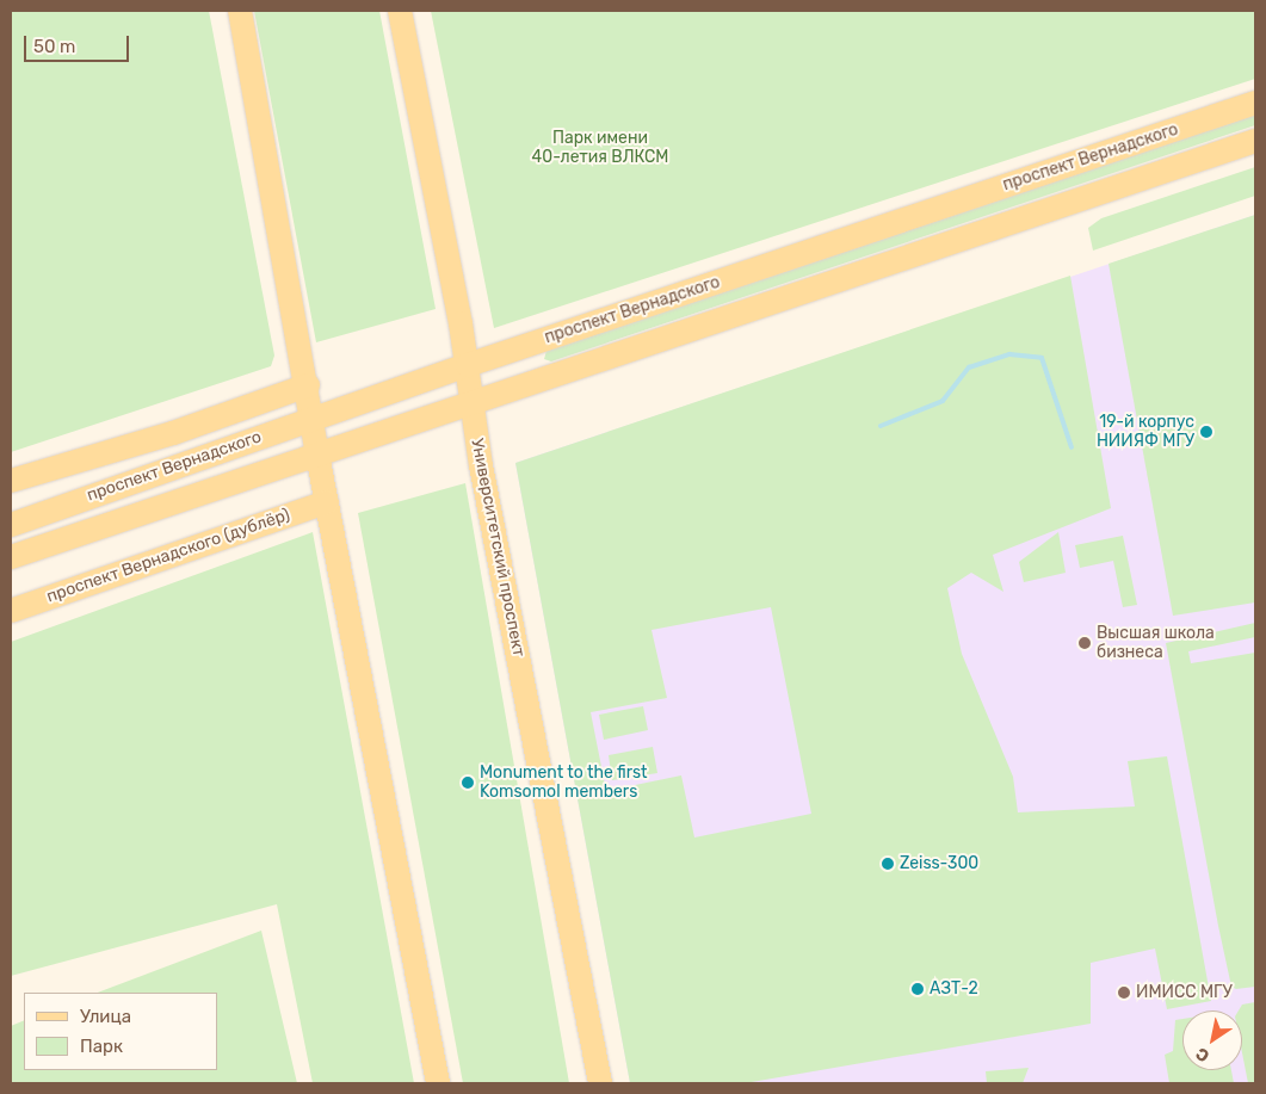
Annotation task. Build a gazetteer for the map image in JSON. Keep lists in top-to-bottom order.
{
  "streets": {
    "main road": ["проспект Вернадского", "Университетский проспект", "проспект Вернадского (дублёр)"]
  },
  "crossings": [
    ["проспект Вернадского", "Университетский проспект"]
  ],
  "parks": ["Парк имени 40-летия ВЛКСМ"],
  "places": [
    "19-й корпус НИИЯФ МГУ",
    "Высшая школа бизнеса",
    "Monument to the first Komsomol members",
    "Zeiss-300",
    "АЗТ-2",
    "ИМИСС МГУ"
  ],
  "legend": ["Улица", "Парк"],
  "scale_bar": "50 m",
  "north": "bottom left"
}
